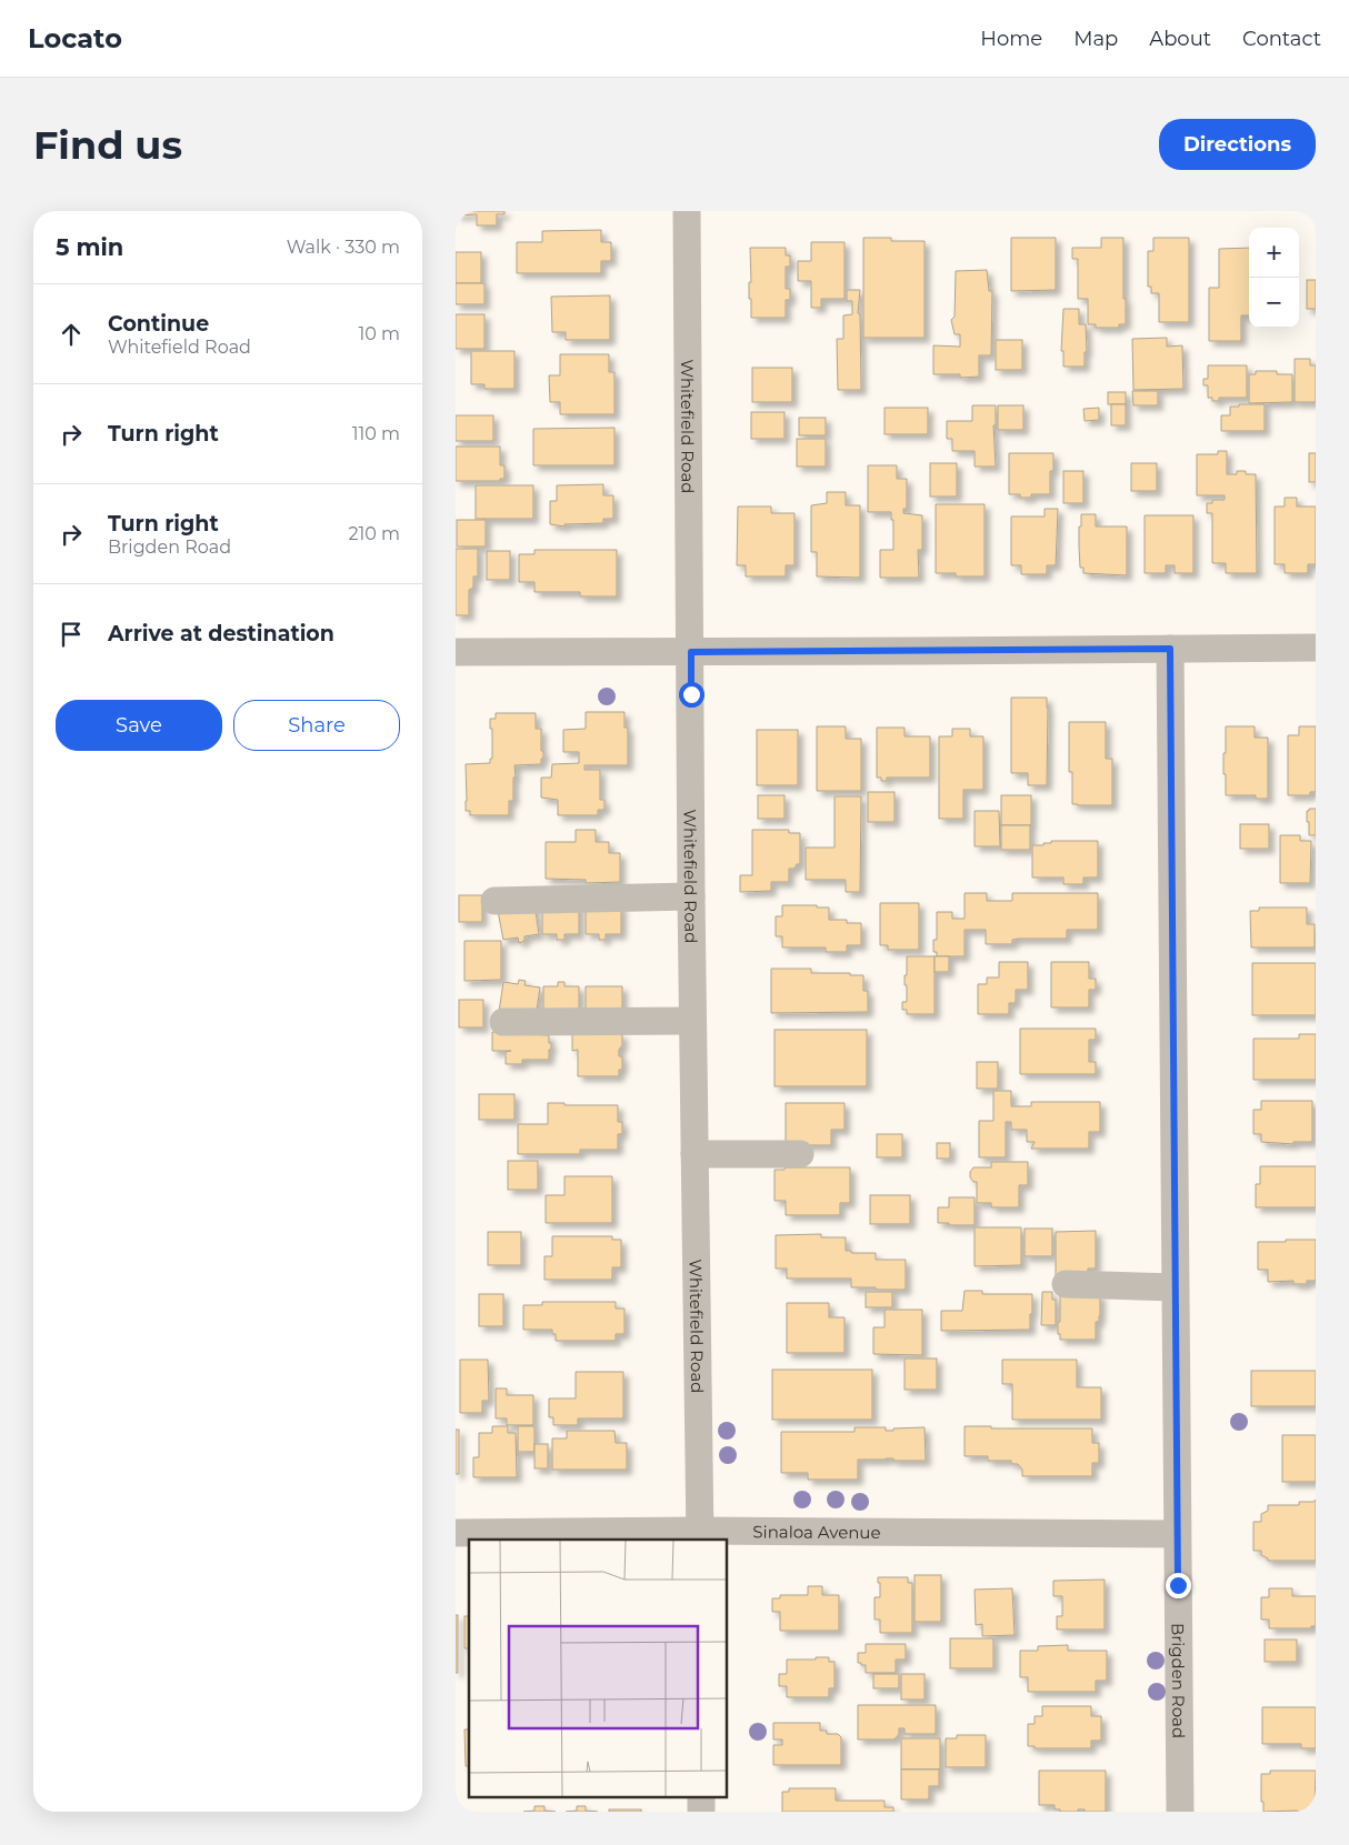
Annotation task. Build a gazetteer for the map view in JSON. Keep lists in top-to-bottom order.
{
  "streets": {
    "street": ["Whitefield Road", "Sinaloa Avenue", "Brigden Road"]
  },
  "crossings": [
    ["Whitefield Road", "Sinaloa Avenue"],
    ["Sinaloa Avenue", "Brigden Road"]
  ],
  "page": {
    "header": "Locato",
    "nav": [
      "Home",
      "Map",
      "About",
      "Contact"
    ],
    "buttons": [
      "Directions",
      ["Save", "Share"]
    ],
    "title": "Find us",
    "heading": ["5 min", "Walk · 330 m"],
    "map_buttons": ["+", "−"],
    "list": [
      ["Continue", "Whitefield Road", "10 m"],
      ["Turn right", "110 m"],
      ["Turn right", "Brigden Road", "210 m"],
      "Arrive at destination"
    ]
  }
}
